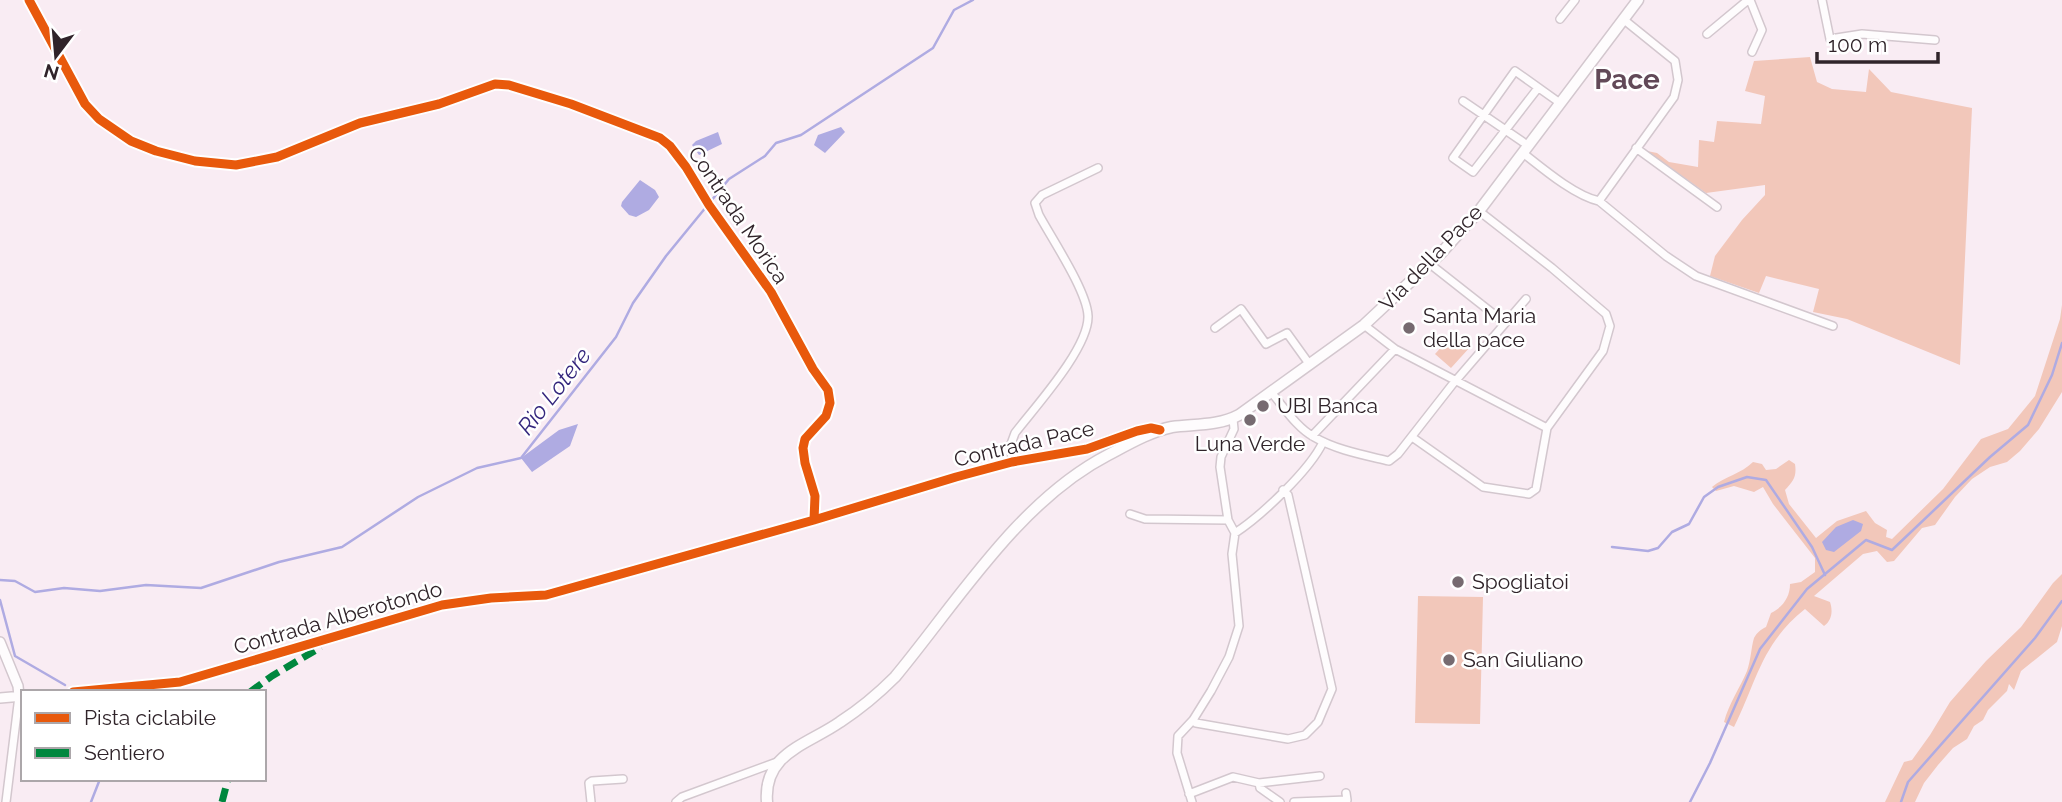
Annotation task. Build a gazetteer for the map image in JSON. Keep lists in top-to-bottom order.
{
  "streets": {
    "main road": ["Via della Pace"],
    "street": ["Contrada Morica", "Contrada Pace", "Contrada Alberotondo"]
  },
  "crossings": [
    ["Contrada Morica", "Contrada Pace"],
    ["Contrada Morica", "Contrada Alberotondo"],
    ["Via della Pace", "Contrada Pace"],
    ["Contrada Pace", "Contrada Alberotondo"]
  ],
  "districts": ["Pace"],
  "water": ["Rio Lotere"],
  "places": [
    "Santa Maria della pace",
    "UBI Banca",
    "Luna Verde",
    "Spogliatoi",
    "San Giuliano"
  ],
  "legend": ["Pista ciclabile", "Sentiero"],
  "scale_bar": "100 m",
  "north": "bottom"
}
